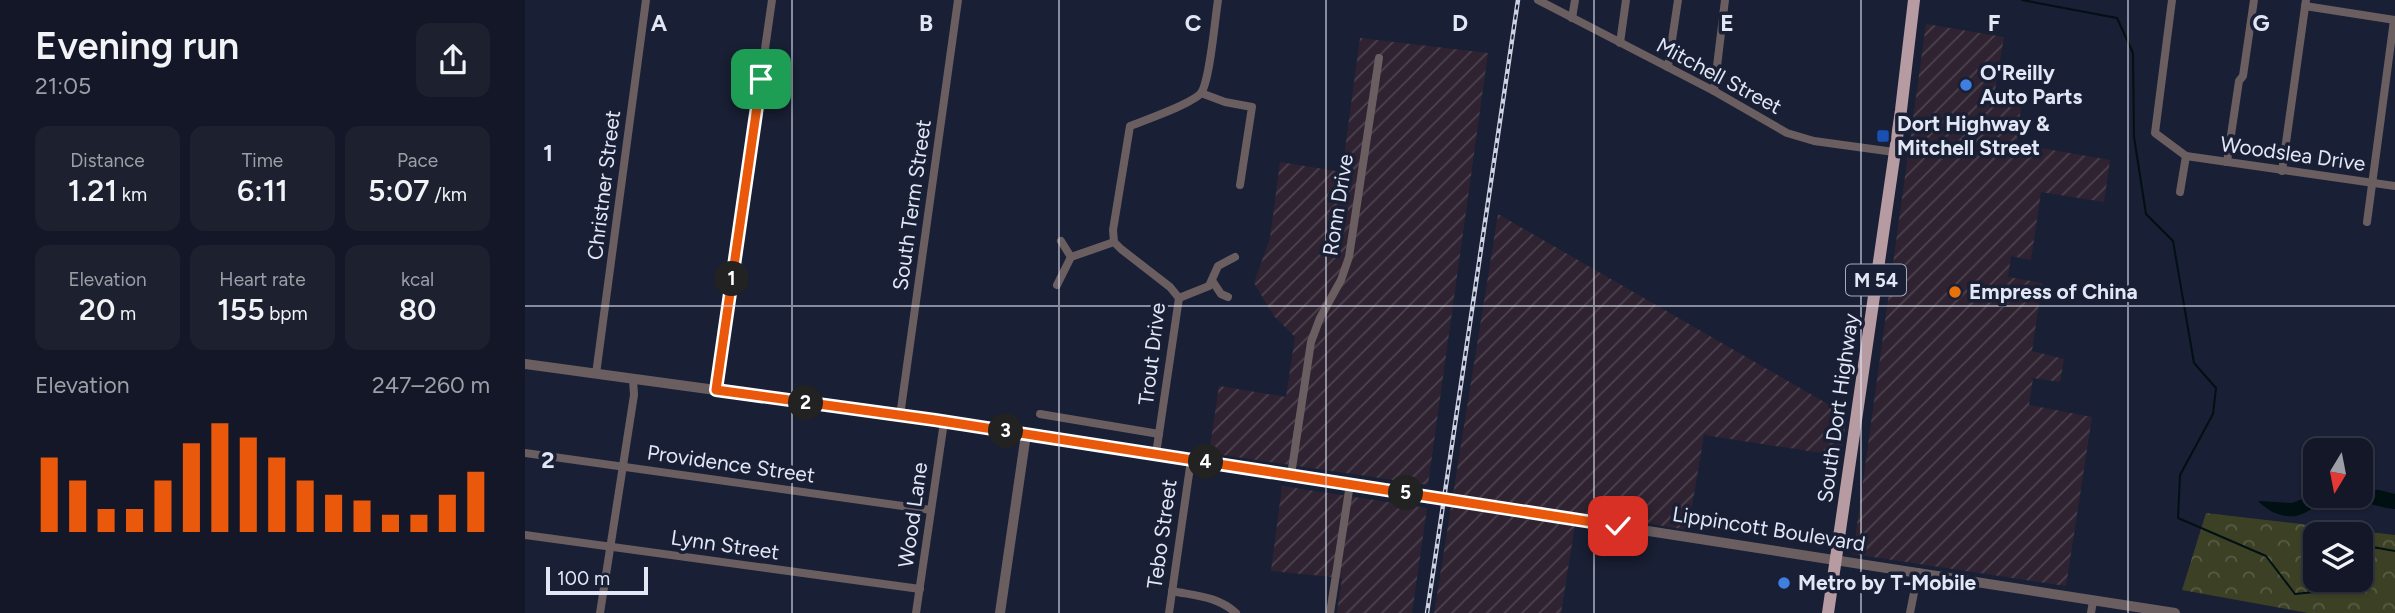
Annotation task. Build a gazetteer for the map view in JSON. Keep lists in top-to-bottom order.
{
  "streets": {
    "main road": ["M 54", "South Dort Highway"],
    "street": [
      "Mitchell Street",
      "Woodslea Drive",
      "Christner Street",
      "South Term Street",
      "Ronn Drive",
      "Trout Drive",
      "Providence Street",
      "Wood Lane",
      "Lippincott Boulevard",
      "Tebo Street",
      "Lynn Street"
    ]
  },
  "crossings": [
    ["Mitchell Street", "South Dort Highway"],
    ["Christner Street", "Lippincott Boulevard"],
    ["South Term Street", "Lippincott Boulevard"],
    ["Ronn Drive", "Lippincott Boulevard"],
    ["Trout Drive", "Lippincott Boulevard"],
    ["South Dort Highway", "Lippincott Boulevard"],
    ["Providence Street", "Wood Lane"],
    ["Wood Lane", "Lippincott Boulevard"],
    ["Wood Lane", "Lynn Street"],
    ["Lippincott Boulevard", "Tebo Street"]
  ],
  "places": {
    "other": ["O'Reilly Auto Parts", "Empress of China", "Metro by T-Mobile"],
    "transit": ["Dort Highway & Mitchell Street"]
  },
  "scale_bar": "100 m",
  "north": "bottom",
  "page": {
    "heading": ["Evening run", "21:05"],
    "stats": [
      ["Distance", "1.21 km"],
      ["Time", "6:11"],
      ["Pace", "5:07 /km"],
      ["Elevation", "20 m"],
      ["Heart rate", "155 bpm"],
      ["kcal", "80"]
    ],
    "pins": [
      "1",
      "2",
      "3",
      "4",
      "5"
    ],
    "chart": ["Elevation", "247–260 m"],
    "scale": "100 m"
  },
  "grid": {
    "columns": [
      "A",
      "B",
      "C",
      "D",
      "E",
      "F",
      "G"
    ],
    "rows": ["1", "2"]
  }
}
